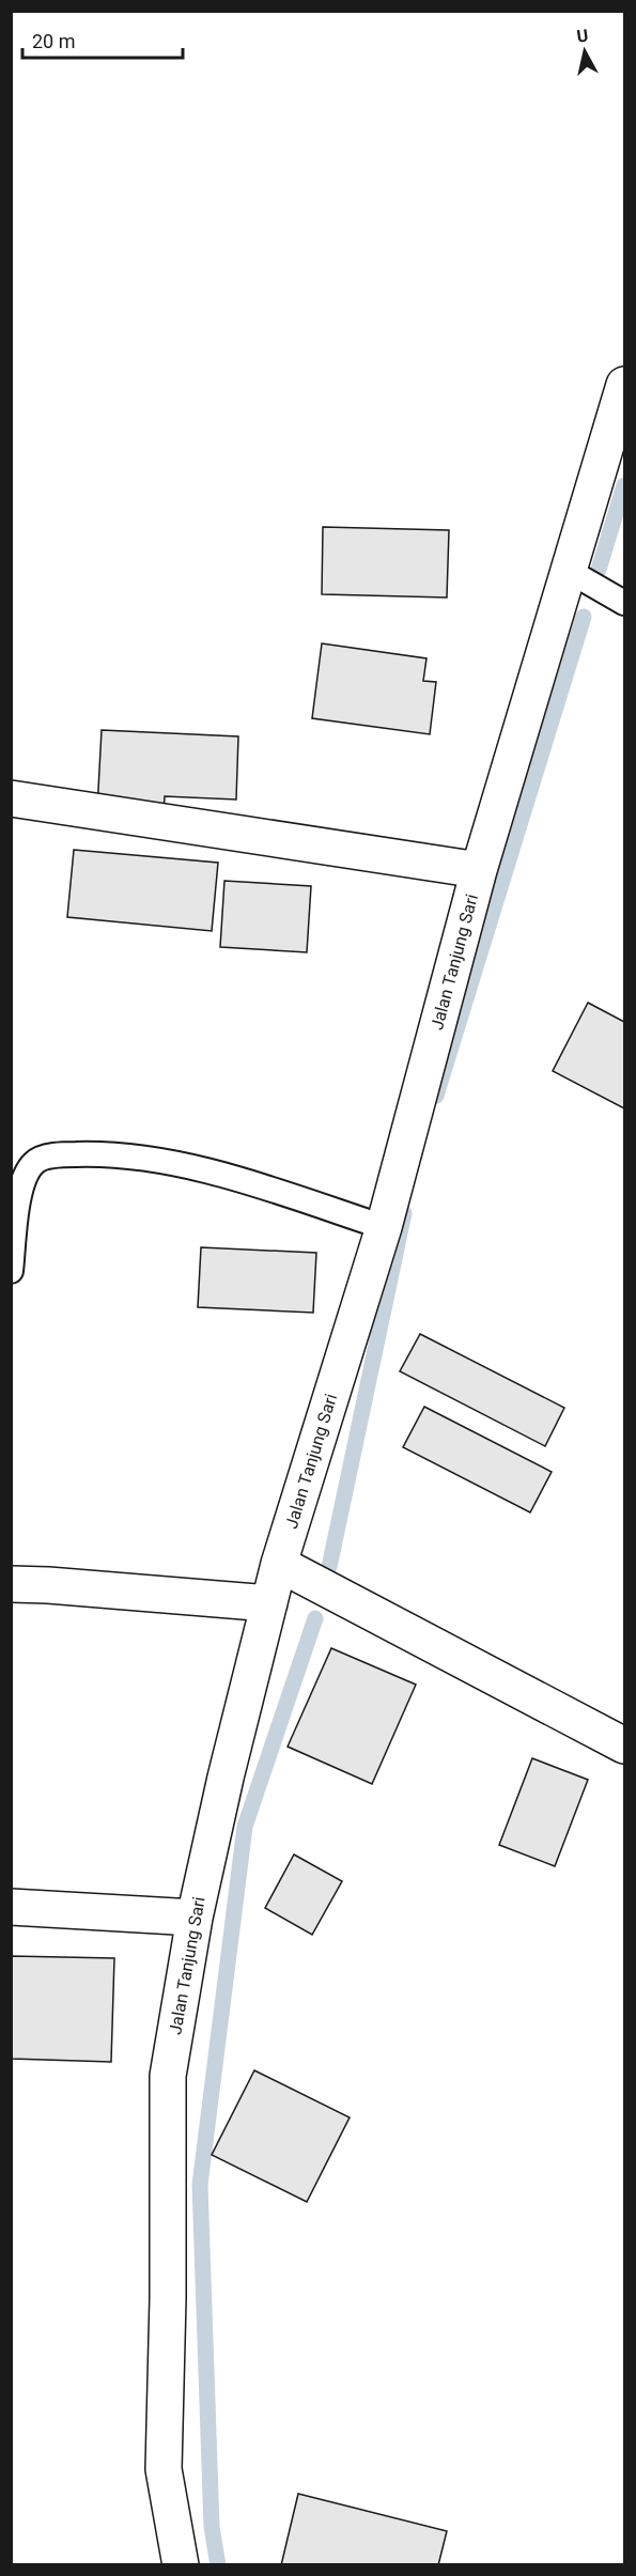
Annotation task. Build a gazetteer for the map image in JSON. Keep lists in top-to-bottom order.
{
  "streets": {
    "street": ["Jalan Tanjung Sari"]
  },
  "scale_bar": "20 m",
  "north": "top"
}
